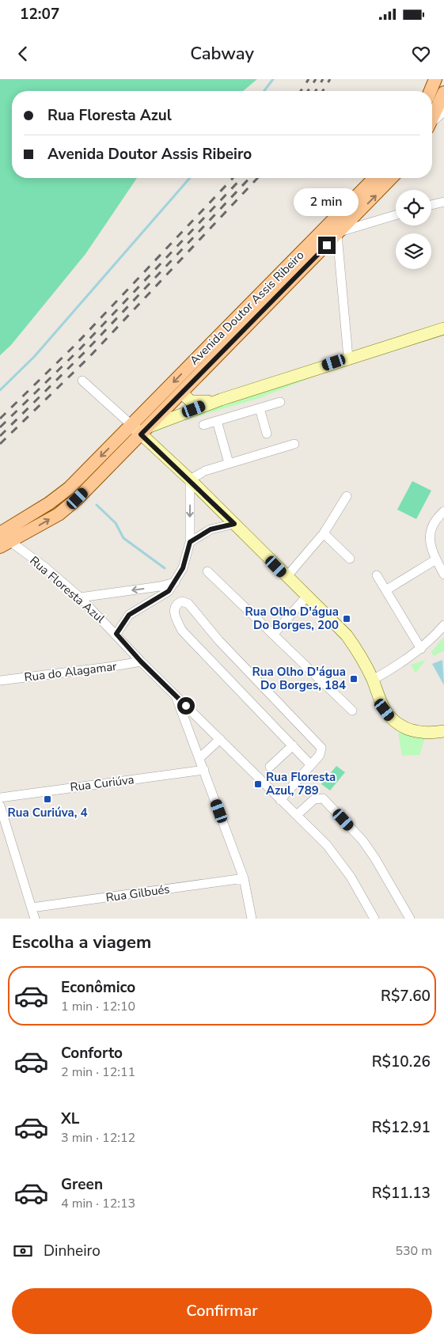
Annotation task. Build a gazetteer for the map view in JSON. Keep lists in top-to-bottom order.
{
  "streets": {
    "main road": ["Avenida Doutor Assis Ribeiro"],
    "street": [
      "Rua Floresta Azul",
      "Rua do Alagamar",
      "Rua Curiúva",
      "Rua Gilbués"
    ]
  },
  "crossings": [
    ["Avenida Doutor Assis Ribeiro", "Rua Floresta Azul"],
    ["Rua Floresta Azul", "Rua do Alagamar"]
  ],
  "places": {
    "transit": [
      "Rua Olho D'água Do Borges, 200",
      "Rua Olho D'água Do Borges, 184",
      "Rua Floresta Azul, 789",
      "Rua Curiúva, 4"
    ]
  },
  "page": {
    "status": "12:07",
    "header": "Cabway",
    "banner": ["Rua Floresta Azul", "Avenida Doutor Assis Ribeiro"],
    "bubble": "2 min",
    "heading": "Escolha a viagem",
    "list": [
      {
        "name": "Econômico",
        "note": "1 min · 12:10",
        "value": "R$7.60"
      },
      {
        "name": "Conforto",
        "note": "2 min · 12:11",
        "value": "R$10.26"
      },
      {
        "name": "XL",
        "note": "3 min · 12:12",
        "value": "R$12.91"
      },
      {
        "name": "Green",
        "note": "4 min · 12:13",
        "value": "R$11.13"
      }
    ],
    "pay": ["Dinheiro", "530 m"],
    "buttons": "Confirmar"
  }
}
